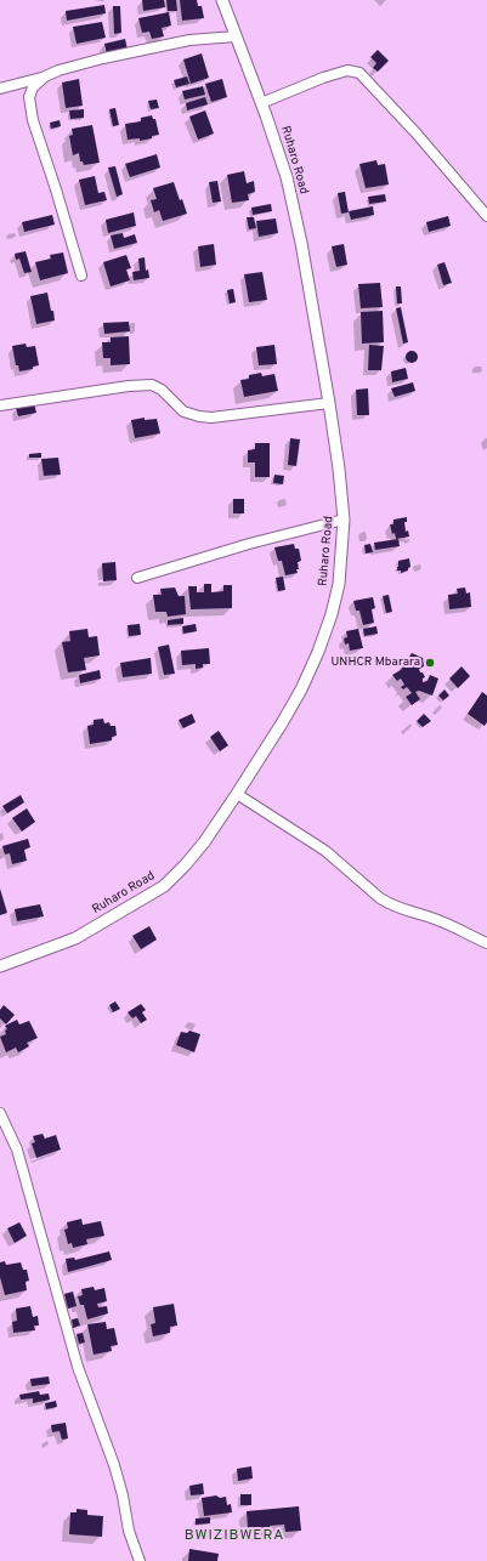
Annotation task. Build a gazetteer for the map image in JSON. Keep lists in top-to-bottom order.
{
  "streets": {
    "street": ["Ruharo Road"]
  },
  "districts": ["BWIZIBWERA"],
  "places": ["UNHCR Mbarara"]
}
